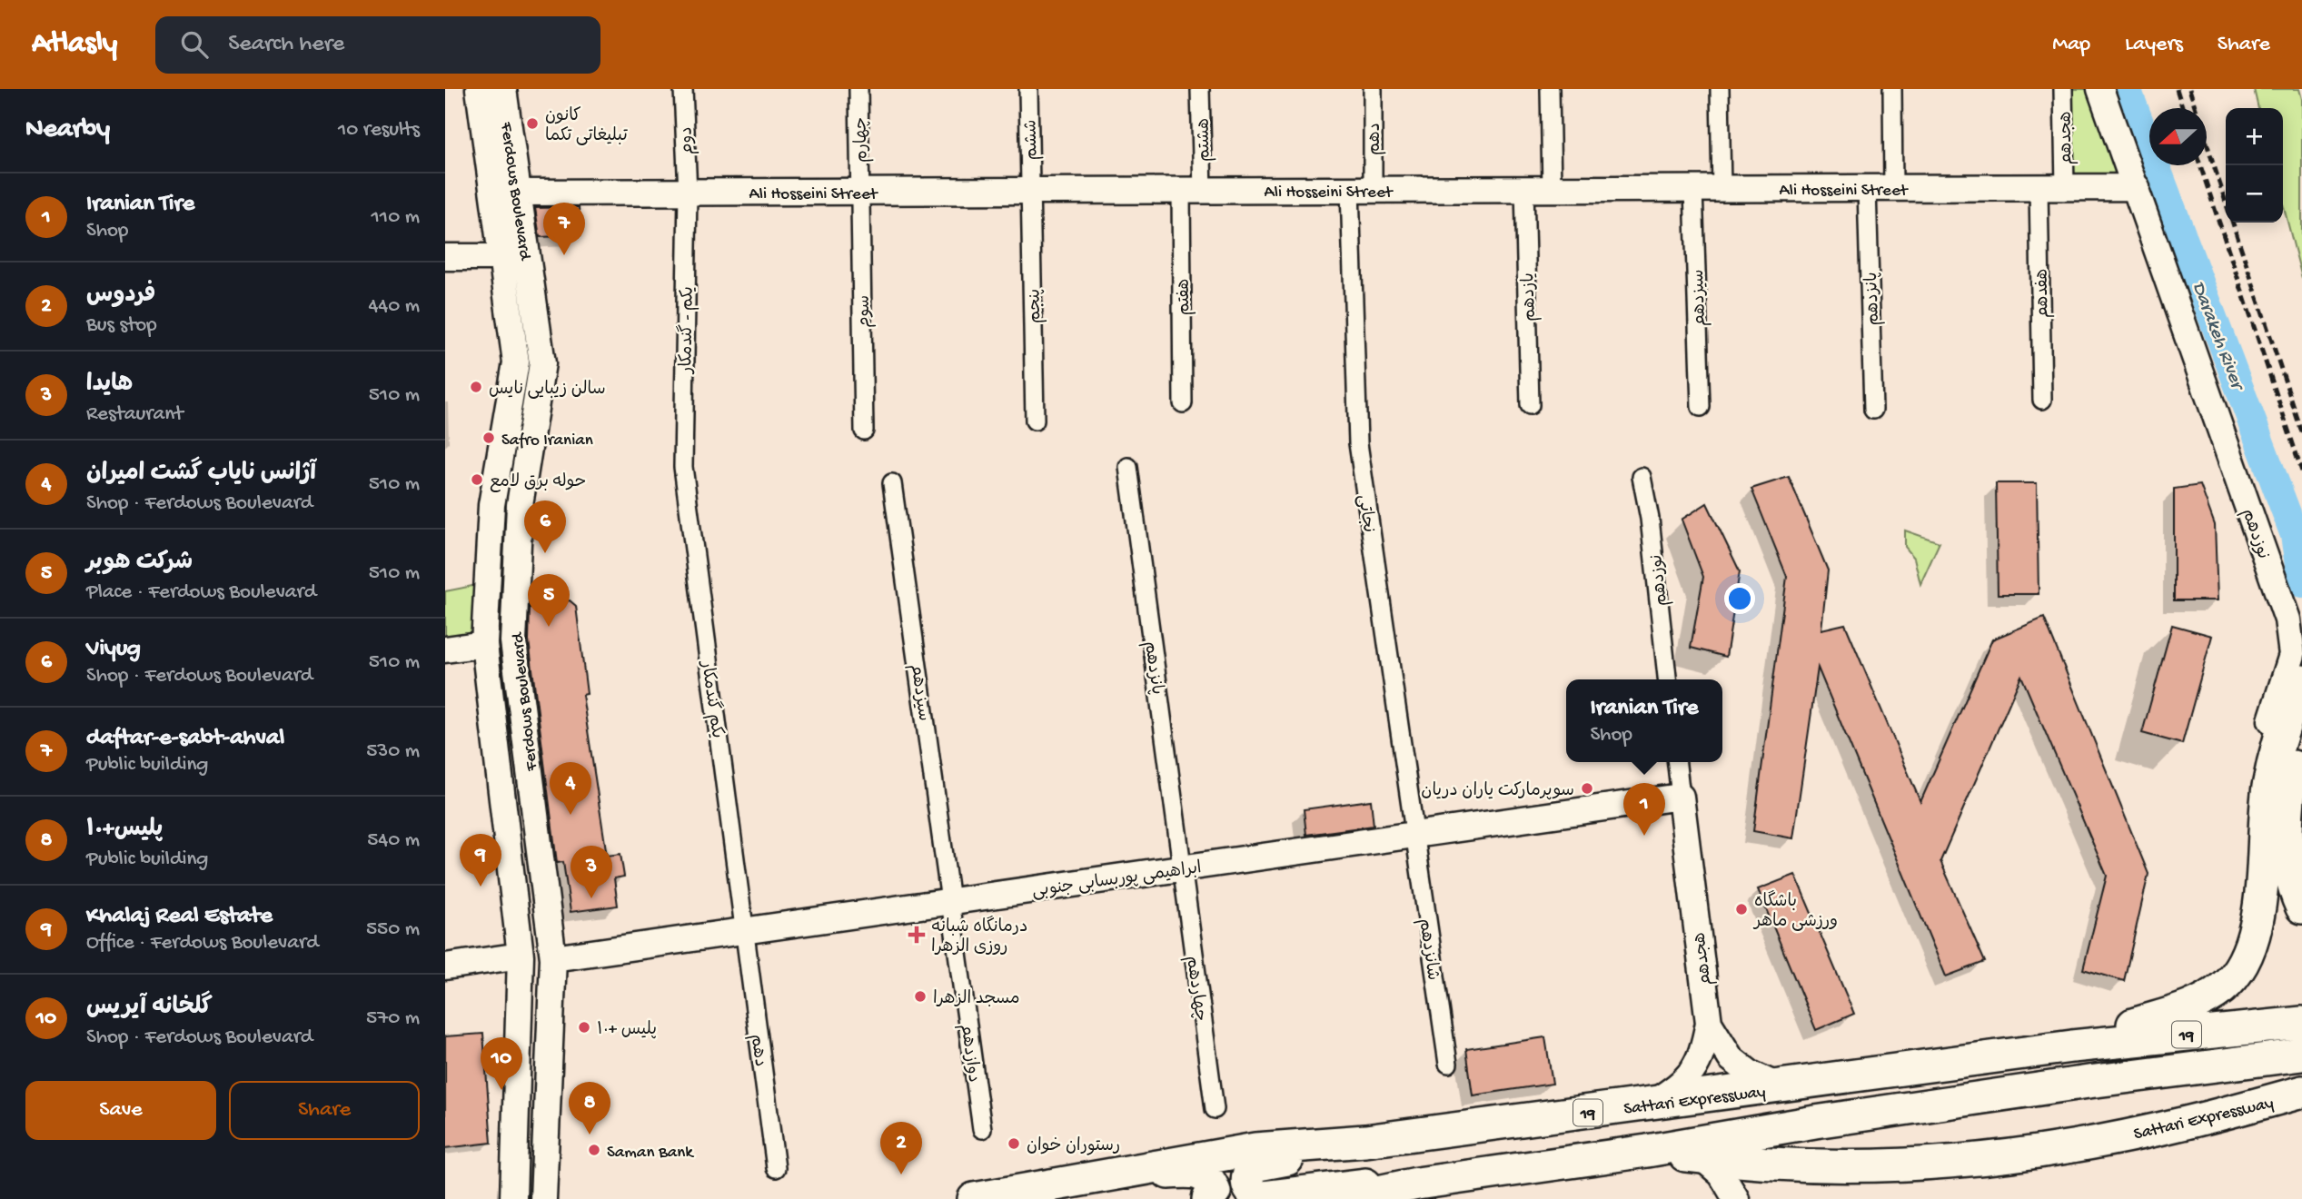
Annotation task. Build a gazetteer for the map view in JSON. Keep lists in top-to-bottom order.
{
  "streets": {
    "highway": ["19", "Sattari Expressway"],
    "street": [
      "هجدهم",
      "دهم",
      "چهارم",
      "ششم",
      "هشتم",
      "دوم",
      "Ali Hosseini Street",
      "Ferdows Boulevard",
      "هفدهم",
      "هفتم",
      "یازدهم",
      "سیزدهم",
      "پانزدهم",
      "پنجم",
      "سوم",
      "یکم - گندمکار",
      "نجاتی",
      "نوزدهم",
      "یکم گندمکار",
      "ابراهیمی پوربسابی جنوبی",
      "شانزدهم",
      "چهاردهم",
      "دوازدهم"
    ]
  },
  "crossings": [
    ["هجدهم", "Ali Hosseini Street"],
    ["هجدهم", "ابراهیمی پوربسابی جنوبی"],
    ["هجدهم", "Sattari Expressway"],
    ["دهم", "Ali Hosseini Street"],
    ["دهم", "نجاتی"],
    ["دهم", "یکم گندمکار"],
    ["دهم", "ابراهیمی پوربسابی جنوبی"],
    ["چهارم", "Ali Hosseini Street"],
    ["چهارم", "سوم"],
    ["ششم", "Ali Hosseini Street"],
    ["ششم", "پنجم"],
    ["هشتم", "Ali Hosseini Street"],
    ["هشتم", "هفتم"],
    ["دوم", "Ali Hosseini Street"],
    ["دوم", "یکم - گندمکار"],
    ["Ali Hosseini Street", "Ferdows Boulevard"],
    ["Ali Hosseini Street", "هفدهم"],
    ["Ali Hosseini Street", "هفتم"],
    ["Ali Hosseini Street", "یازدهم"],
    ["Ali Hosseini Street", "سیزدهم"],
    ["Ali Hosseini Street", "پانزدهم"],
    ["Ali Hosseini Street", "پنجم"],
    ["Ali Hosseini Street", "سوم"],
    ["Ali Hosseini Street", "یکم - گندمکار"],
    ["Ali Hosseini Street", "نجاتی"],
    ["Ali Hosseini Street", "نوزدهم"],
    ["Ferdows Boulevard", "ابراهیمی پوربسابی جنوبی"],
    ["سیزدهم", "ابراهیمی پوربسابی جنوبی"],
    ["سیزدهم", "دوازدهم"],
    ["پانزدهم", "ابراهیمی پوربسابی جنوبی"],
    ["پانزدهم", "چهاردهم"],
    ["یکم - گندمکار", "یکم گندمکار"],
    ["نجاتی", "ابراهیمی پوربسابی جنوبی"],
    ["نجاتی", "شانزدهم"],
    ["یکم گندمکار", "ابراهیمی پوربسابی جنوبی"],
    ["ابراهیمی پوربسابی جنوبی", "شانزدهم"],
    ["ابراهیمی پوربسابی جنوبی", "چهاردهم"],
    ["ابراهیمی پوربسابی جنوبی", "دوازدهم"]
  ],
  "water": ["Darakeh River"],
  "places": {
    "other": [
      "کانون تبلیغاتی تکما",
      "سالن زیبایی نایس",
      "Safro Iranian",
      "حوله برق لامع",
      "سوپرمارکت یاران دریان",
      "باشگاه ورزشی ماهر",
      "مسجد الزهرا",
      "پلیس +۱۰",
      "رستوران خوان",
      "Saman Bank"
    ],
    "health": ["درمانگاه شبانه روزی الزهرا"]
  },
  "north": "left",
  "page": {
    "header": "Atlasly",
    "search": "Search here",
    "nav": ["Map", "Layers", "Share"],
    "heading": ["Nearby", "10 results"],
    "map_buttons": ["+", "−"],
    "list": [
      {
        "mark": "1",
        "name": "Iranian Tire",
        "note": "Shop",
        "value": "110 m"
      },
      {
        "mark": "2",
        "name": "فردوس",
        "note": "Bus stop",
        "value": "440 m"
      },
      {
        "mark": "3",
        "name": "هایدا",
        "note": "Restaurant",
        "value": "510 m"
      },
      {
        "mark": "4",
        "name": "آژانس نایاب گشت امیران",
        "note": "Shop · Ferdows Boulevard",
        "value": "510 m"
      },
      {
        "mark": "5",
        "name": "شرکت هوبر",
        "note": "Place · Ferdows Boulevard",
        "value": "510 m"
      },
      {
        "mark": "6",
        "name": "Viyug",
        "note": "Shop · Ferdows Boulevard",
        "value": "510 m"
      },
      {
        "mark": "7",
        "name": "daftar-e-sabt-ahval",
        "note": "Public building",
        "value": "530 m"
      },
      {
        "mark": "8",
        "name": "پلیس+١٠",
        "note": "Public building",
        "value": "540 m"
      },
      {
        "mark": "9",
        "name": "Khalaj Real Estate",
        "note": "Office · Ferdows Boulevard",
        "value": "550 m"
      },
      {
        "mark": "10",
        "name": "گلخانه آیریس",
        "note": "Shop · Ferdows Boulevard",
        "value": "570 m"
      }
    ],
    "pins": [
      "7",
      "6",
      "5",
      "4",
      "1",
      "9",
      "3",
      "10",
      "8",
      "2"
    ],
    "popup": ["Iranian Tire", "Shop"],
    "buttons": ["Save", "Share"]
  }
}
